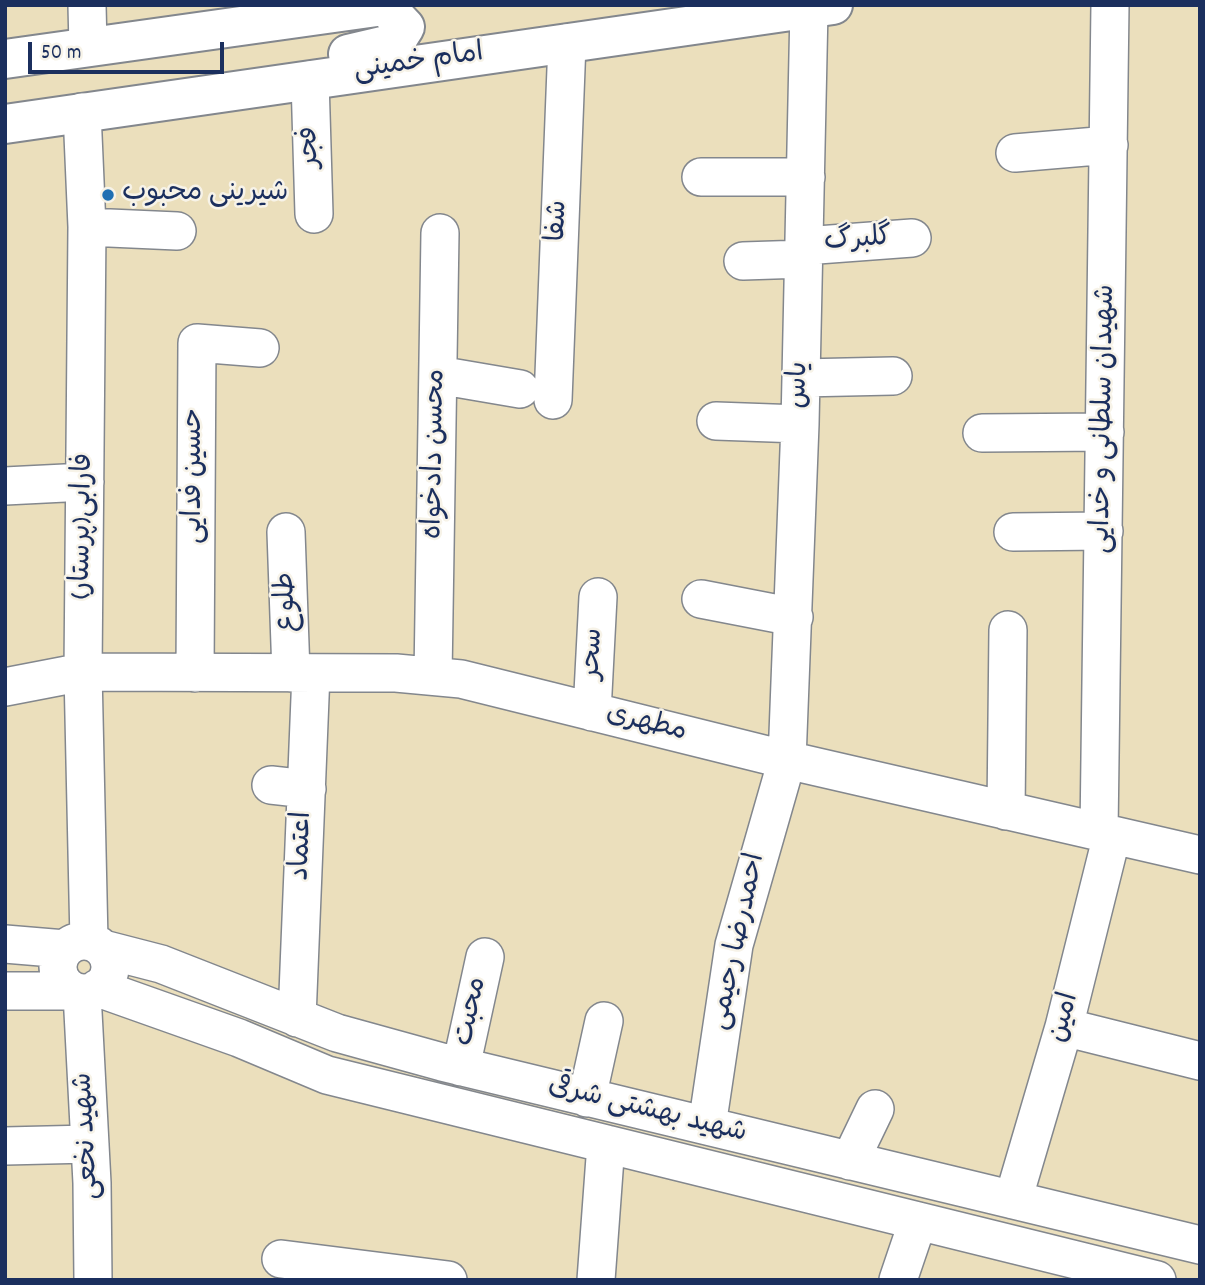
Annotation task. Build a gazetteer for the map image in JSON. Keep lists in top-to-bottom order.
{
  "streets": {
    "main road": ["امام خمینی"],
    "street": [
      "فجر",
      "شفا",
      "گلبرگ",
      "یاس",
      "شهیدان سلطانی و خدایی",
      "محسن دادخواه",
      "حسین فدایی",
      "(پرستار)فارابی",
      "طلوع",
      "سحر",
      "مطهری",
      "اعتماد",
      "احمدرضا رحیمی",
      "محبت",
      "امین",
      "شهید بهشتی شرقی",
      "شهید نخعی"
    ]
  },
  "crossings": [
    ["امام خمینی", "فجر"],
    ["امام خمینی", "شفا"],
    ["امام خمینی", "یاس"],
    ["امام خمینی", "(پرستار)فارابی"],
    ["شفا", "محسن دادخواه"],
    ["گلبرگ", "یاس"],
    ["یاس", "مطهری"],
    ["یاس", "احمدرضا رحیمی"],
    ["شهیدان سلطانی و خدایی", "مطهری"],
    ["شهیدان سلطانی و خدایی", "امین"],
    ["محسن دادخواه", "مطهری"],
    ["حسین فدایی", "مطهری"],
    ["(پرستار)فارابی", "مطهری"],
    ["(پرستار)فارابی", "شهید بهشتی شرقی"],
    ["(پرستار)فارابی", "شهید نخعی"],
    ["طلوع", "مطهری"],
    ["طلوع", "اعتماد"],
    ["سحر", "مطهری"],
    ["مطهری", "اعتماد"],
    ["مطهری", "احمدرضا رحیمی"],
    ["مطهری", "امین"],
    ["اعتماد", "شهید بهشتی شرقی"],
    ["احمدرضا رحیمی", "شهید بهشتی شرقی"],
    ["محبت", "شهید بهشتی شرقی"],
    ["امین", "شهید بهشتی شرقی"],
    ["شهید بهشتی شرقی", "شهید نخعی"]
  ],
  "places": ["شیرینی محبوب"],
  "scale_bar": "50 m"
}
